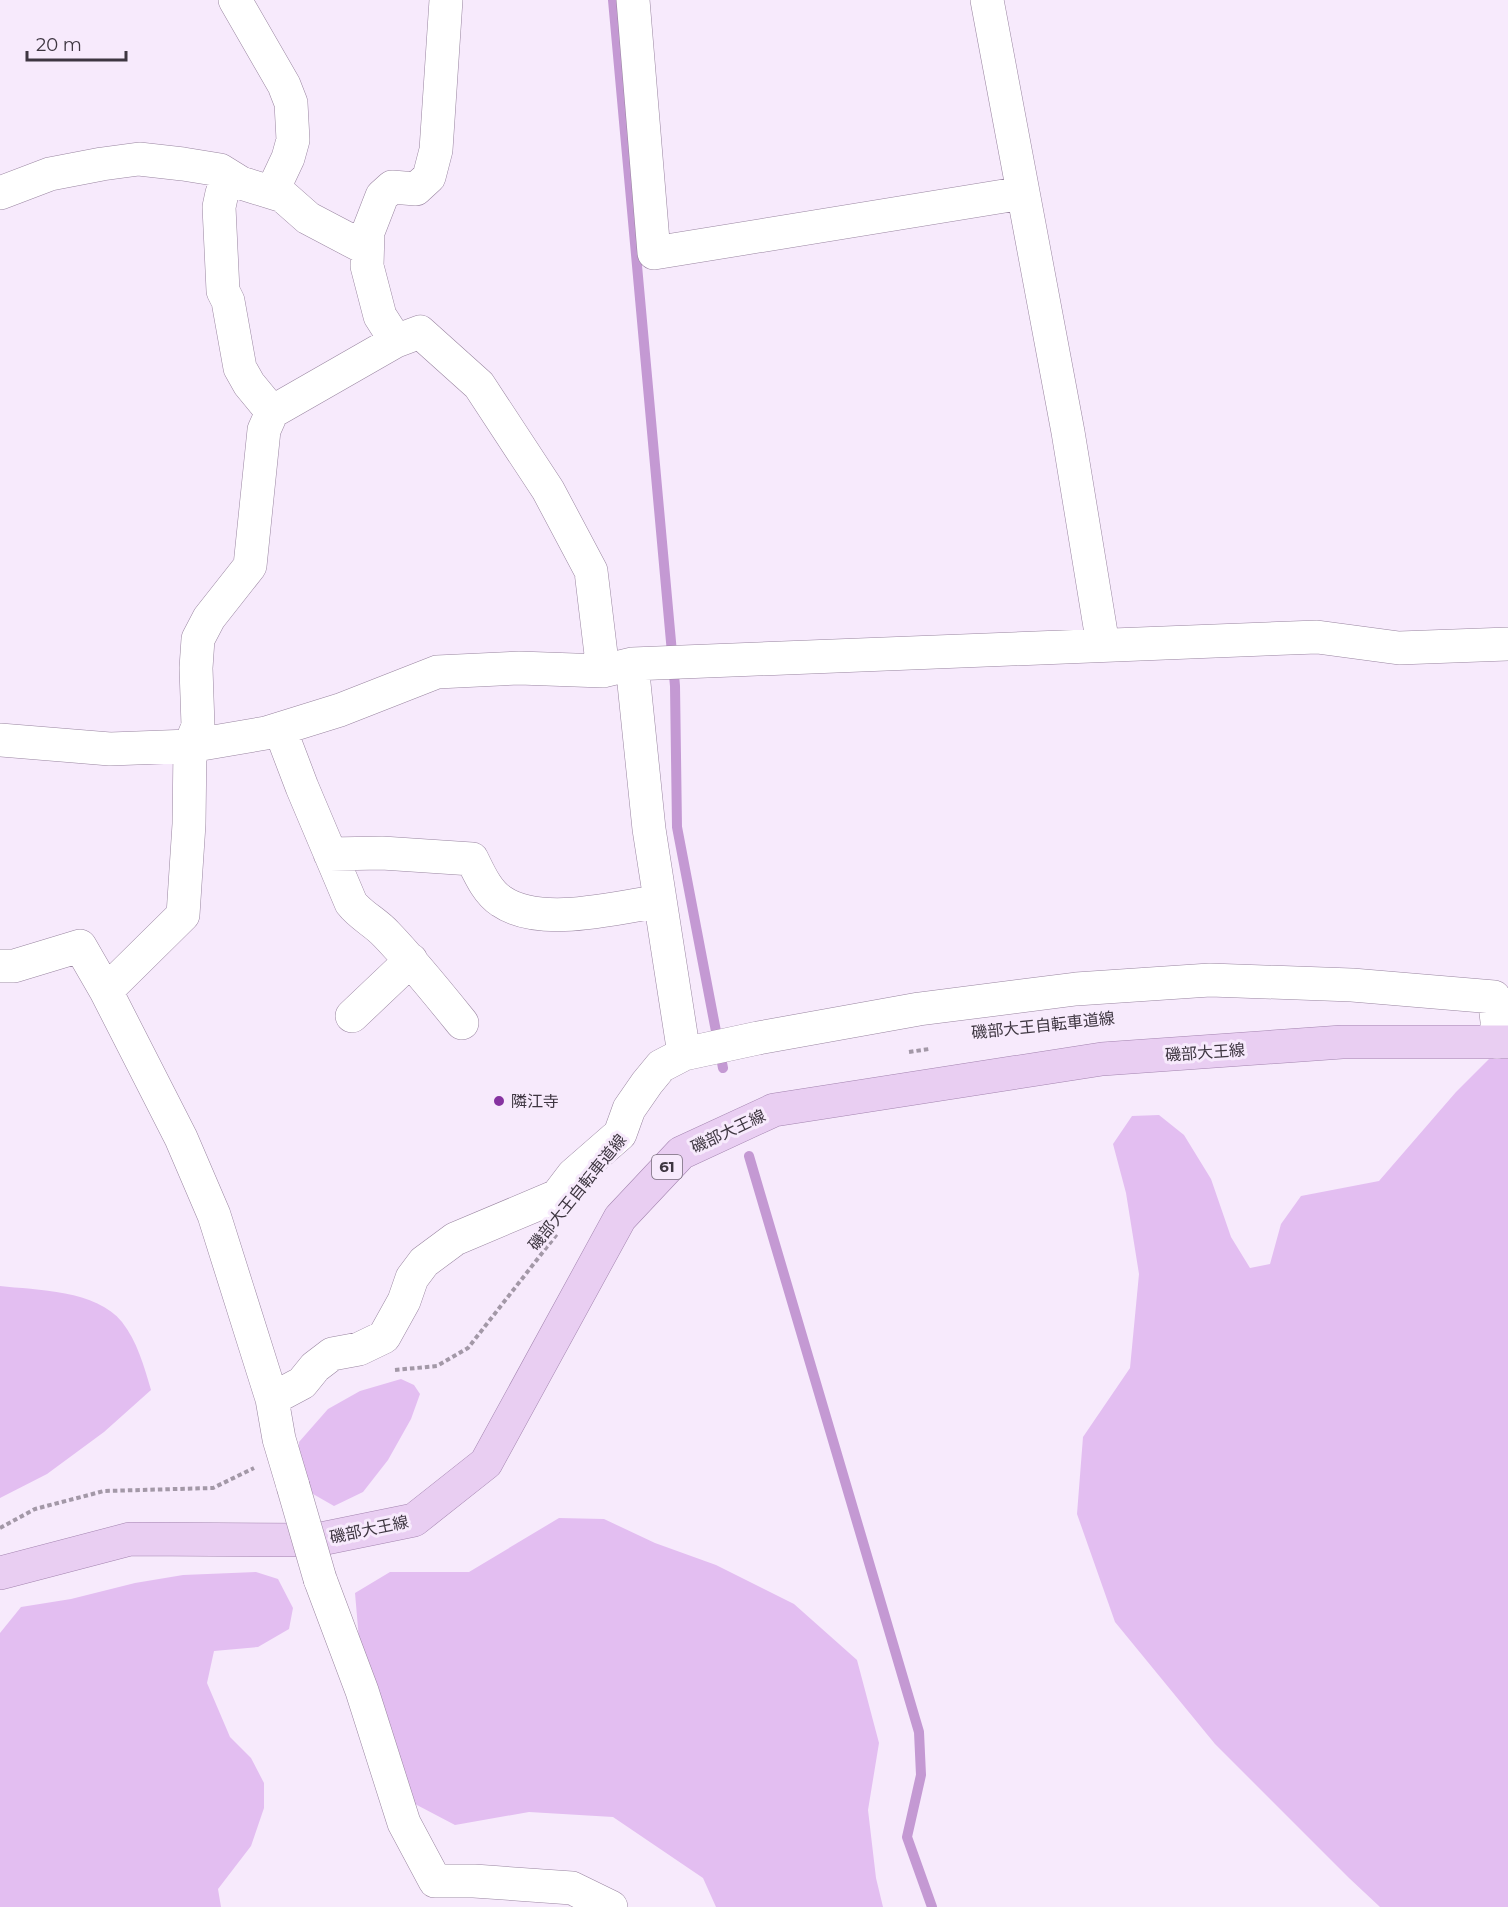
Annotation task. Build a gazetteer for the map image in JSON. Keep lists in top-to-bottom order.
{
  "streets": {
    "main road": ["磯部大王線", "61"],
    "path": ["磯部大王自転車道線"]
  },
  "places": ["隣江寺"],
  "scale_bar": "20 m"
}
